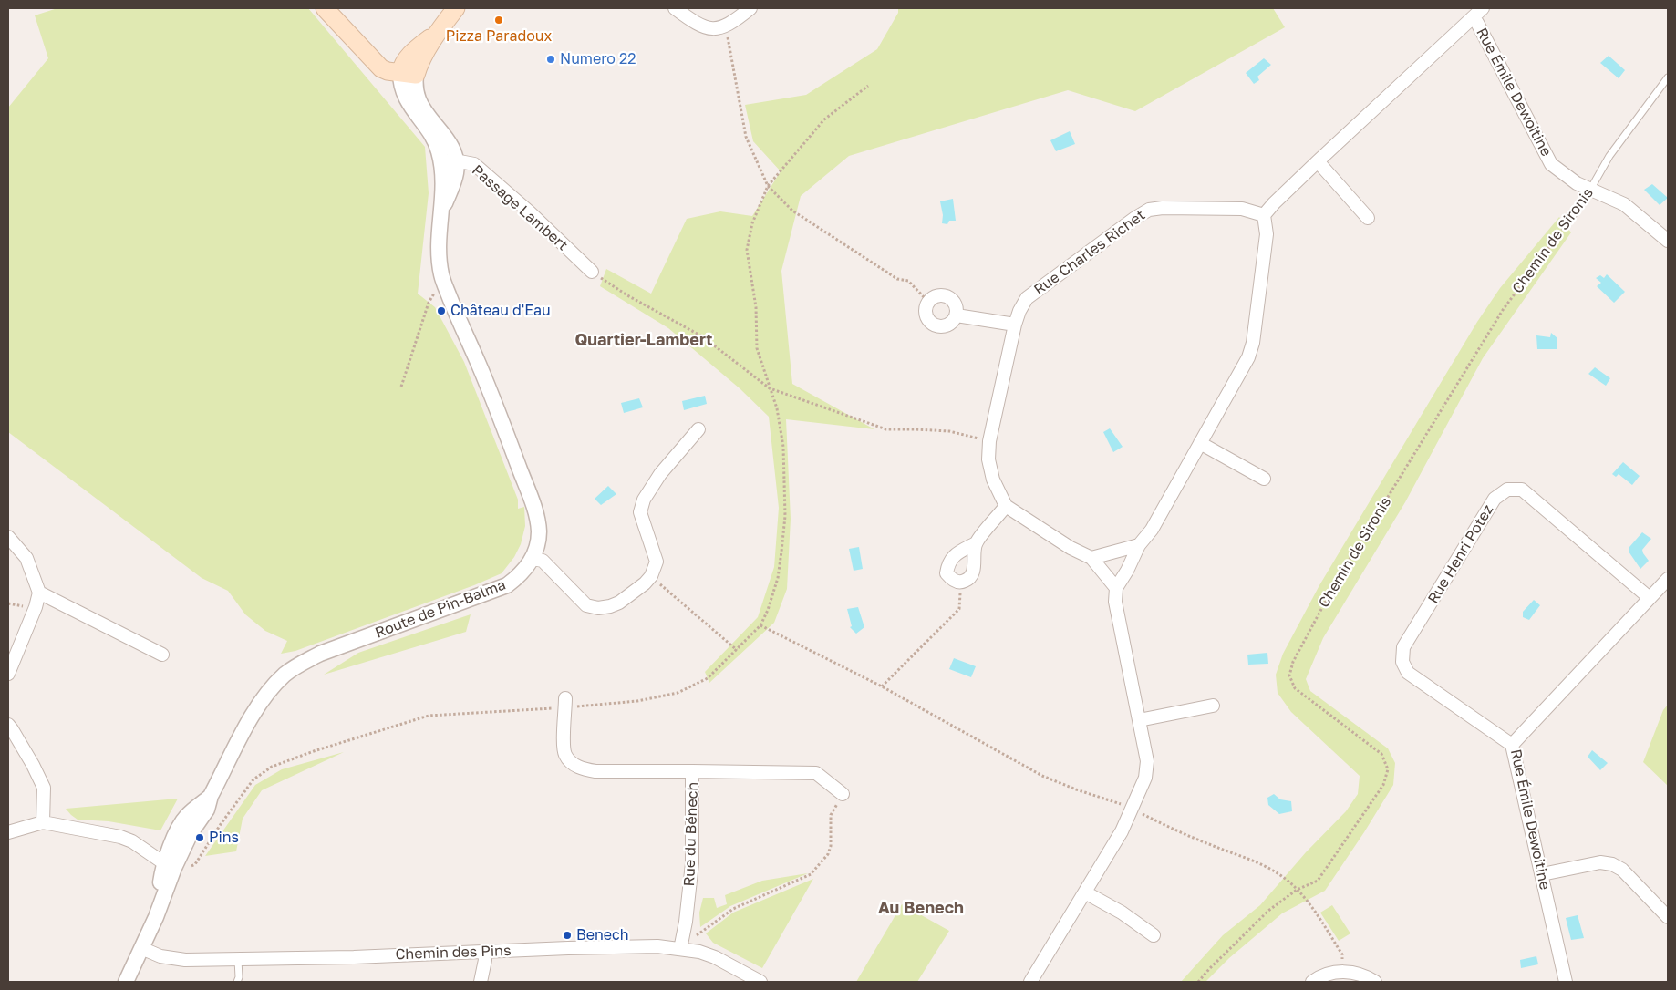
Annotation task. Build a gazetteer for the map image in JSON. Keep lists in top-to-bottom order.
{
  "streets": {
    "street": [
      "Rue Émile Dewoitine",
      "Passage Lambert",
      "Rue Charles Richet",
      "Rue Henri Potez",
      "Route de Pin-Balma",
      "Rue du Bénech",
      "Chemin des Pins"
    ],
    "lane": ["Chemin de Sironis"]
  },
  "crossings": [
    ["Rue Émile Dewoitine", "Chemin de Sironis"],
    ["Rue Émile Dewoitine", "Rue Henri Potez"],
    ["Passage Lambert", "Route de Pin-Balma"],
    ["Route de Pin-Balma", "Chemin des Pins"],
    ["Rue du Bénech", "Chemin des Pins"]
  ],
  "districts": ["Quartier-Lambert", "Au Benech"],
  "places": [
    "Pizza Paradoux",
    "Numero 22",
    "Château d'Eau",
    "Pins",
    "Benech"
  ]
}
